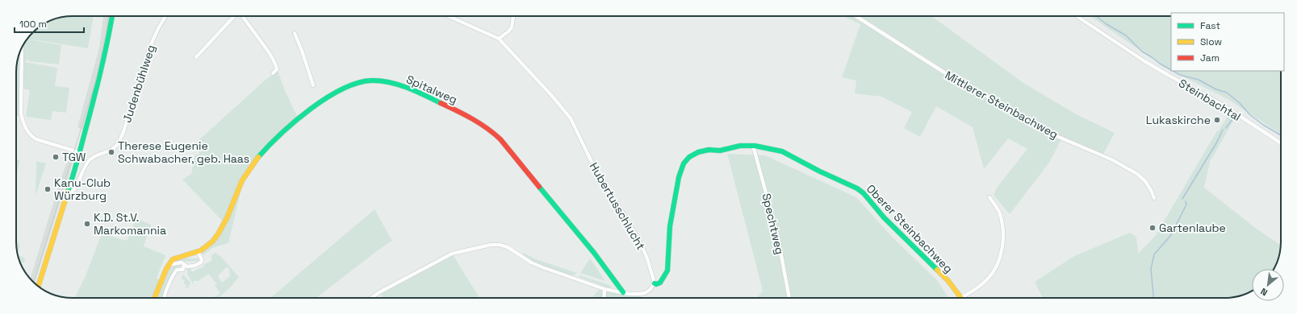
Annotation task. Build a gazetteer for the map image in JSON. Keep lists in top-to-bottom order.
{
  "streets": {
    "street": [
      "Judenbühlweg",
      "Spitalweg",
      "Steinbachtal",
      "Mittlerer Steinbachweg",
      "Hubertusschlucht",
      "Spechtweg",
      "Oberer Steinbachweg"
    ]
  },
  "crossings": [
    ["Hubertusschlucht", "Oberer Steinbachweg"],
    ["Spechtweg", "Oberer Steinbachweg"]
  ],
  "places": [
    "Lukaskirche",
    "Therese Eugenie Schwabacher, geb. Haas",
    "TGW",
    "Kanu-Club Würzburg",
    "K.D. St.V. Markomannia",
    "Gartenlaube"
  ],
  "legend": ["Fast", "Slow", "Jam"],
  "scale_bar": "100 m",
  "north": "bottom left"
}
